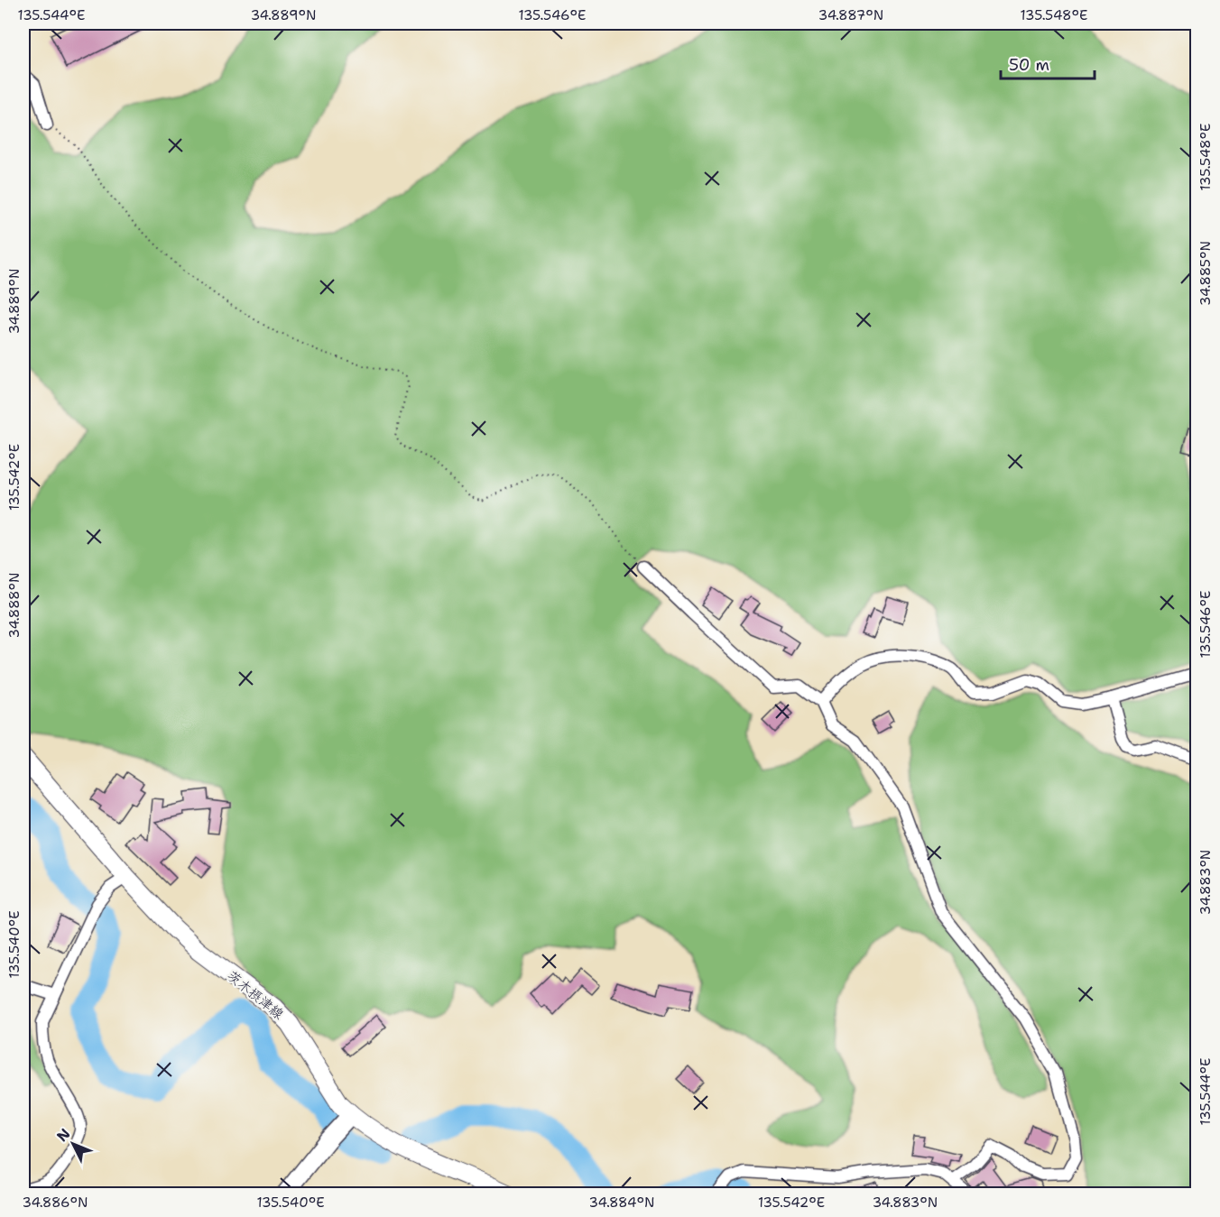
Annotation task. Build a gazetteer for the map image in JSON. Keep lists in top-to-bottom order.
{
  "streets": {
    "main road": ["茨木摂津線"]
  },
  "scale_bar": "50 m",
  "north": "top left",
  "coordinates": [
    "135.544°E",
    "34.889°N",
    "135.546°E",
    "34.887°N",
    "135.548°E",
    "34.885°N",
    "135.542°E",
    "34.888°N",
    "34.883°N",
    "135.540°E",
    "34.886°N",
    "34.884°N"
  ]
}
